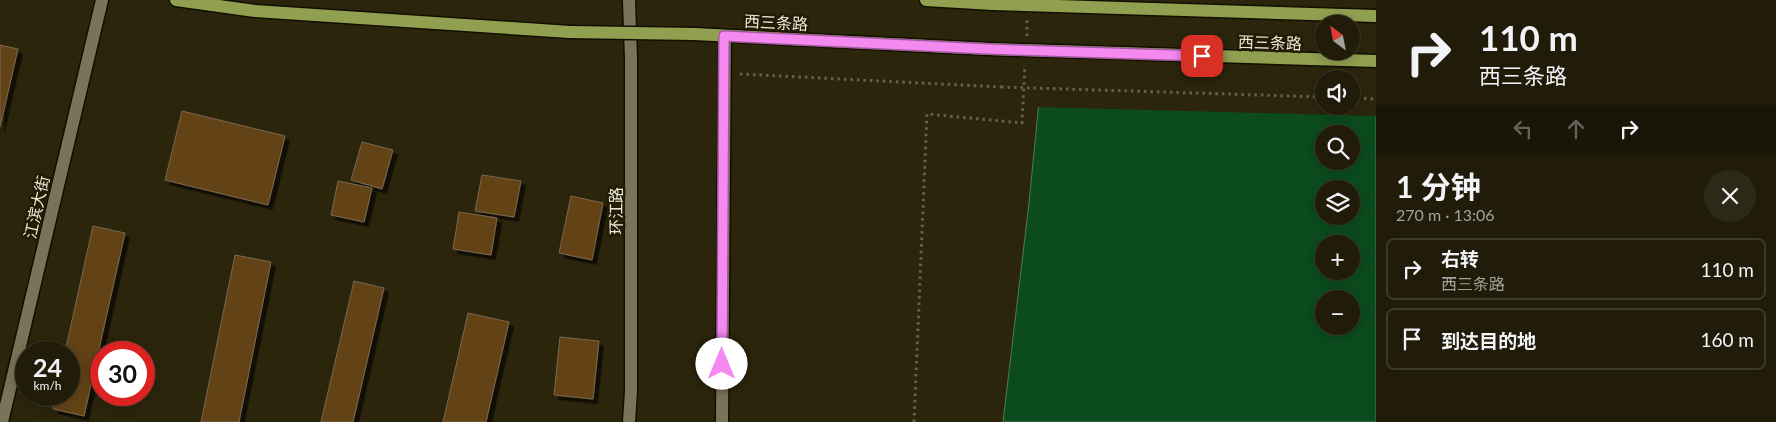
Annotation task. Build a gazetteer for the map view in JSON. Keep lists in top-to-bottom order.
{
  "streets": {
    "main road": ["西三条路"],
    "street": ["江滨大街", "环江路"]
  },
  "north": "top left",
  "page": {
    "turn": ["110 m", "西三条路"],
    "map_buttons": ["+", "−"],
    "heading": ["1 分钟", "270 m · 13:06"],
    "list": [
      {
        "name": "右转",
        "note": "西三条路",
        "value": "110 m"
      },
      {
        "name": "到达目的地",
        "value": "160 m"
      }
    ],
    "speed": "24 km/h",
    "limit": "30"
  }
}
